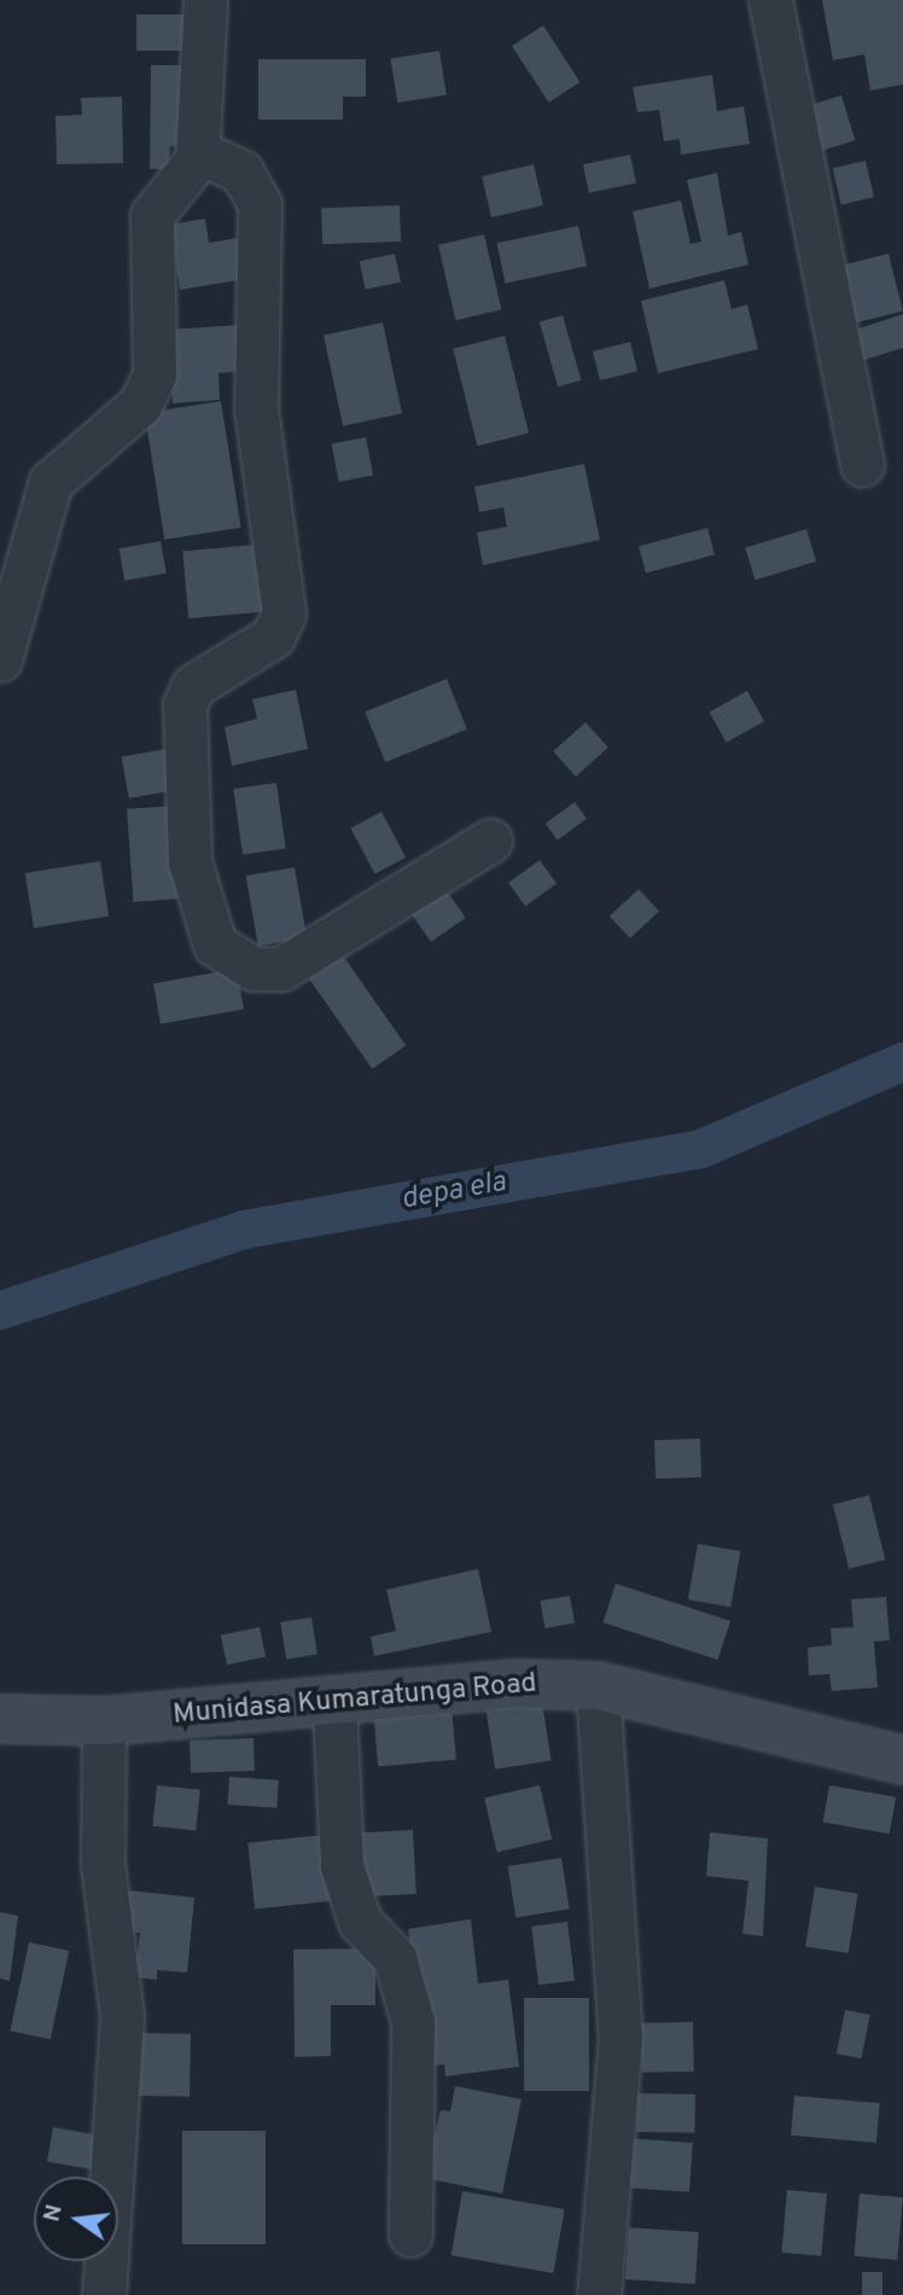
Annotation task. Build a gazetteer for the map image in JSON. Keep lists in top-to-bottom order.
{
  "streets": {
    "street": ["Munidasa Kumaratunga Road"]
  },
  "water": ["depa ela"],
  "north": "left"
}
